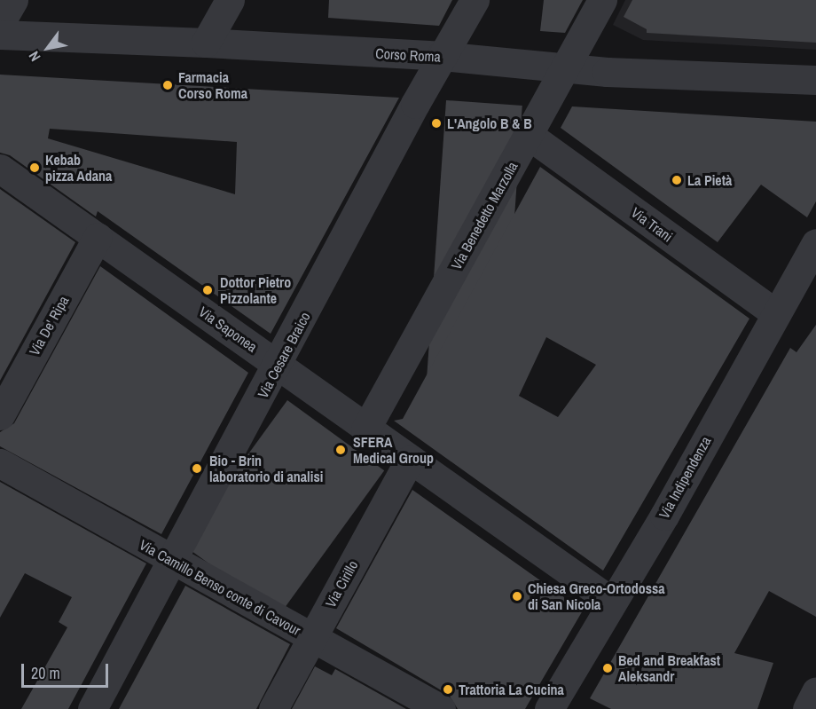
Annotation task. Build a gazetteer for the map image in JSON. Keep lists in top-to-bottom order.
{
  "streets": {
    "street": [
      "Corso Roma",
      "Via Benedetto Marzolla",
      "Via Trani",
      "Via De' Ripa",
      "Via Saponea",
      "Via Cesare Braico",
      "Via Indipendenza",
      "Via Cirillo",
      "Via Camillo Benso conte di Cavour"
    ]
  },
  "crossings": [
    ["Corso Roma", "Via Benedetto Marzolla"],
    ["Corso Roma", "Via Cesare Braico"],
    ["Via Benedetto Marzolla", "Via Trani"],
    ["Via Benedetto Marzolla", "Via Saponea"],
    ["Via Trani", "Via Indipendenza"],
    ["Via De' Ripa", "Via Saponea"],
    ["Via Saponea", "Via Cesare Braico"],
    ["Via Saponea", "Via Indipendenza"],
    ["Via Saponea", "Via Cirillo"],
    ["Via Cesare Braico", "Via Camillo Benso conte di Cavour"],
    ["Via Cirillo", "Via Camillo Benso conte di Cavour"]
  ],
  "places": [
    "Farmacia Corso Roma",
    "L'Angolo B & B",
    "Kebab pizza Adana",
    "La Pietà",
    "Dottor Pietro Pizzolante",
    "SFERA Medical Group",
    "Bio - Brin laboratorio di analisi",
    "Chiesa Greco-Ortodossa di San Nicola",
    "Bed and Breakfast Aleksandr",
    "Trattoria La Cucina"
  ],
  "scale_bar": "20 m",
  "north": "bottom left"
}
